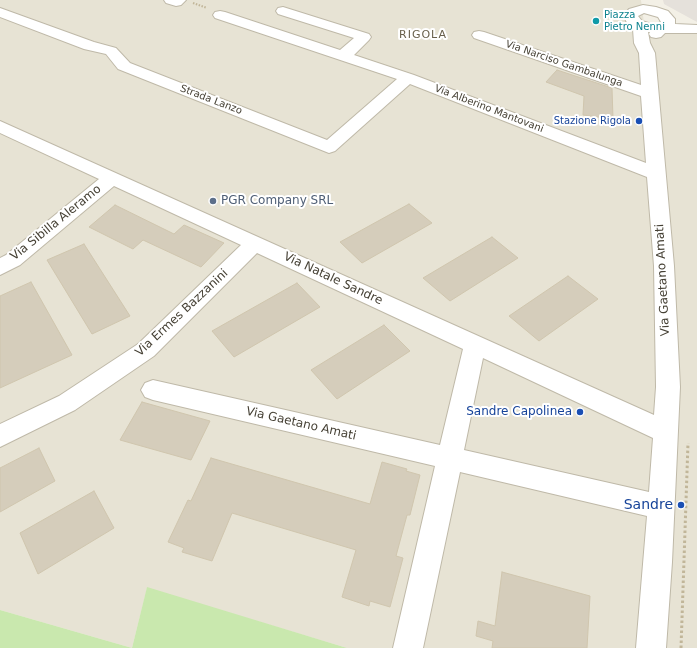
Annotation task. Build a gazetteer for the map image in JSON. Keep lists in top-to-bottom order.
{
  "streets": {
    "street": [
      "Via Narciso Gambalunga",
      "Strada Lanzo",
      "Via Alberino Mantovani",
      "Via Sibilla Aleramo",
      "Via Natale Sandre",
      "Via Gaetano Amati",
      "Via Ermes Bazzanini"
    ]
  },
  "crossings": [
    ["Via Narciso Gambalunga", "Via Gaetano Amati"],
    ["Strada Lanzo", "Via Alberino Mantovani"],
    ["Via Alberino Mantovani", "Via Gaetano Amati"],
    ["Via Sibilla Aleramo", "Via Natale Sandre"],
    ["Via Natale Sandre", "Via Gaetano Amati"],
    ["Via Natale Sandre", "Via Ermes Bazzanini"]
  ],
  "districts": ["RIGOLA"],
  "places": [
    "Piazza Pietro Nenni",
    "Stazione Rigola",
    "PGR Company SRL",
    "Sandre Capolinea",
    "Sandre"
  ]
}
